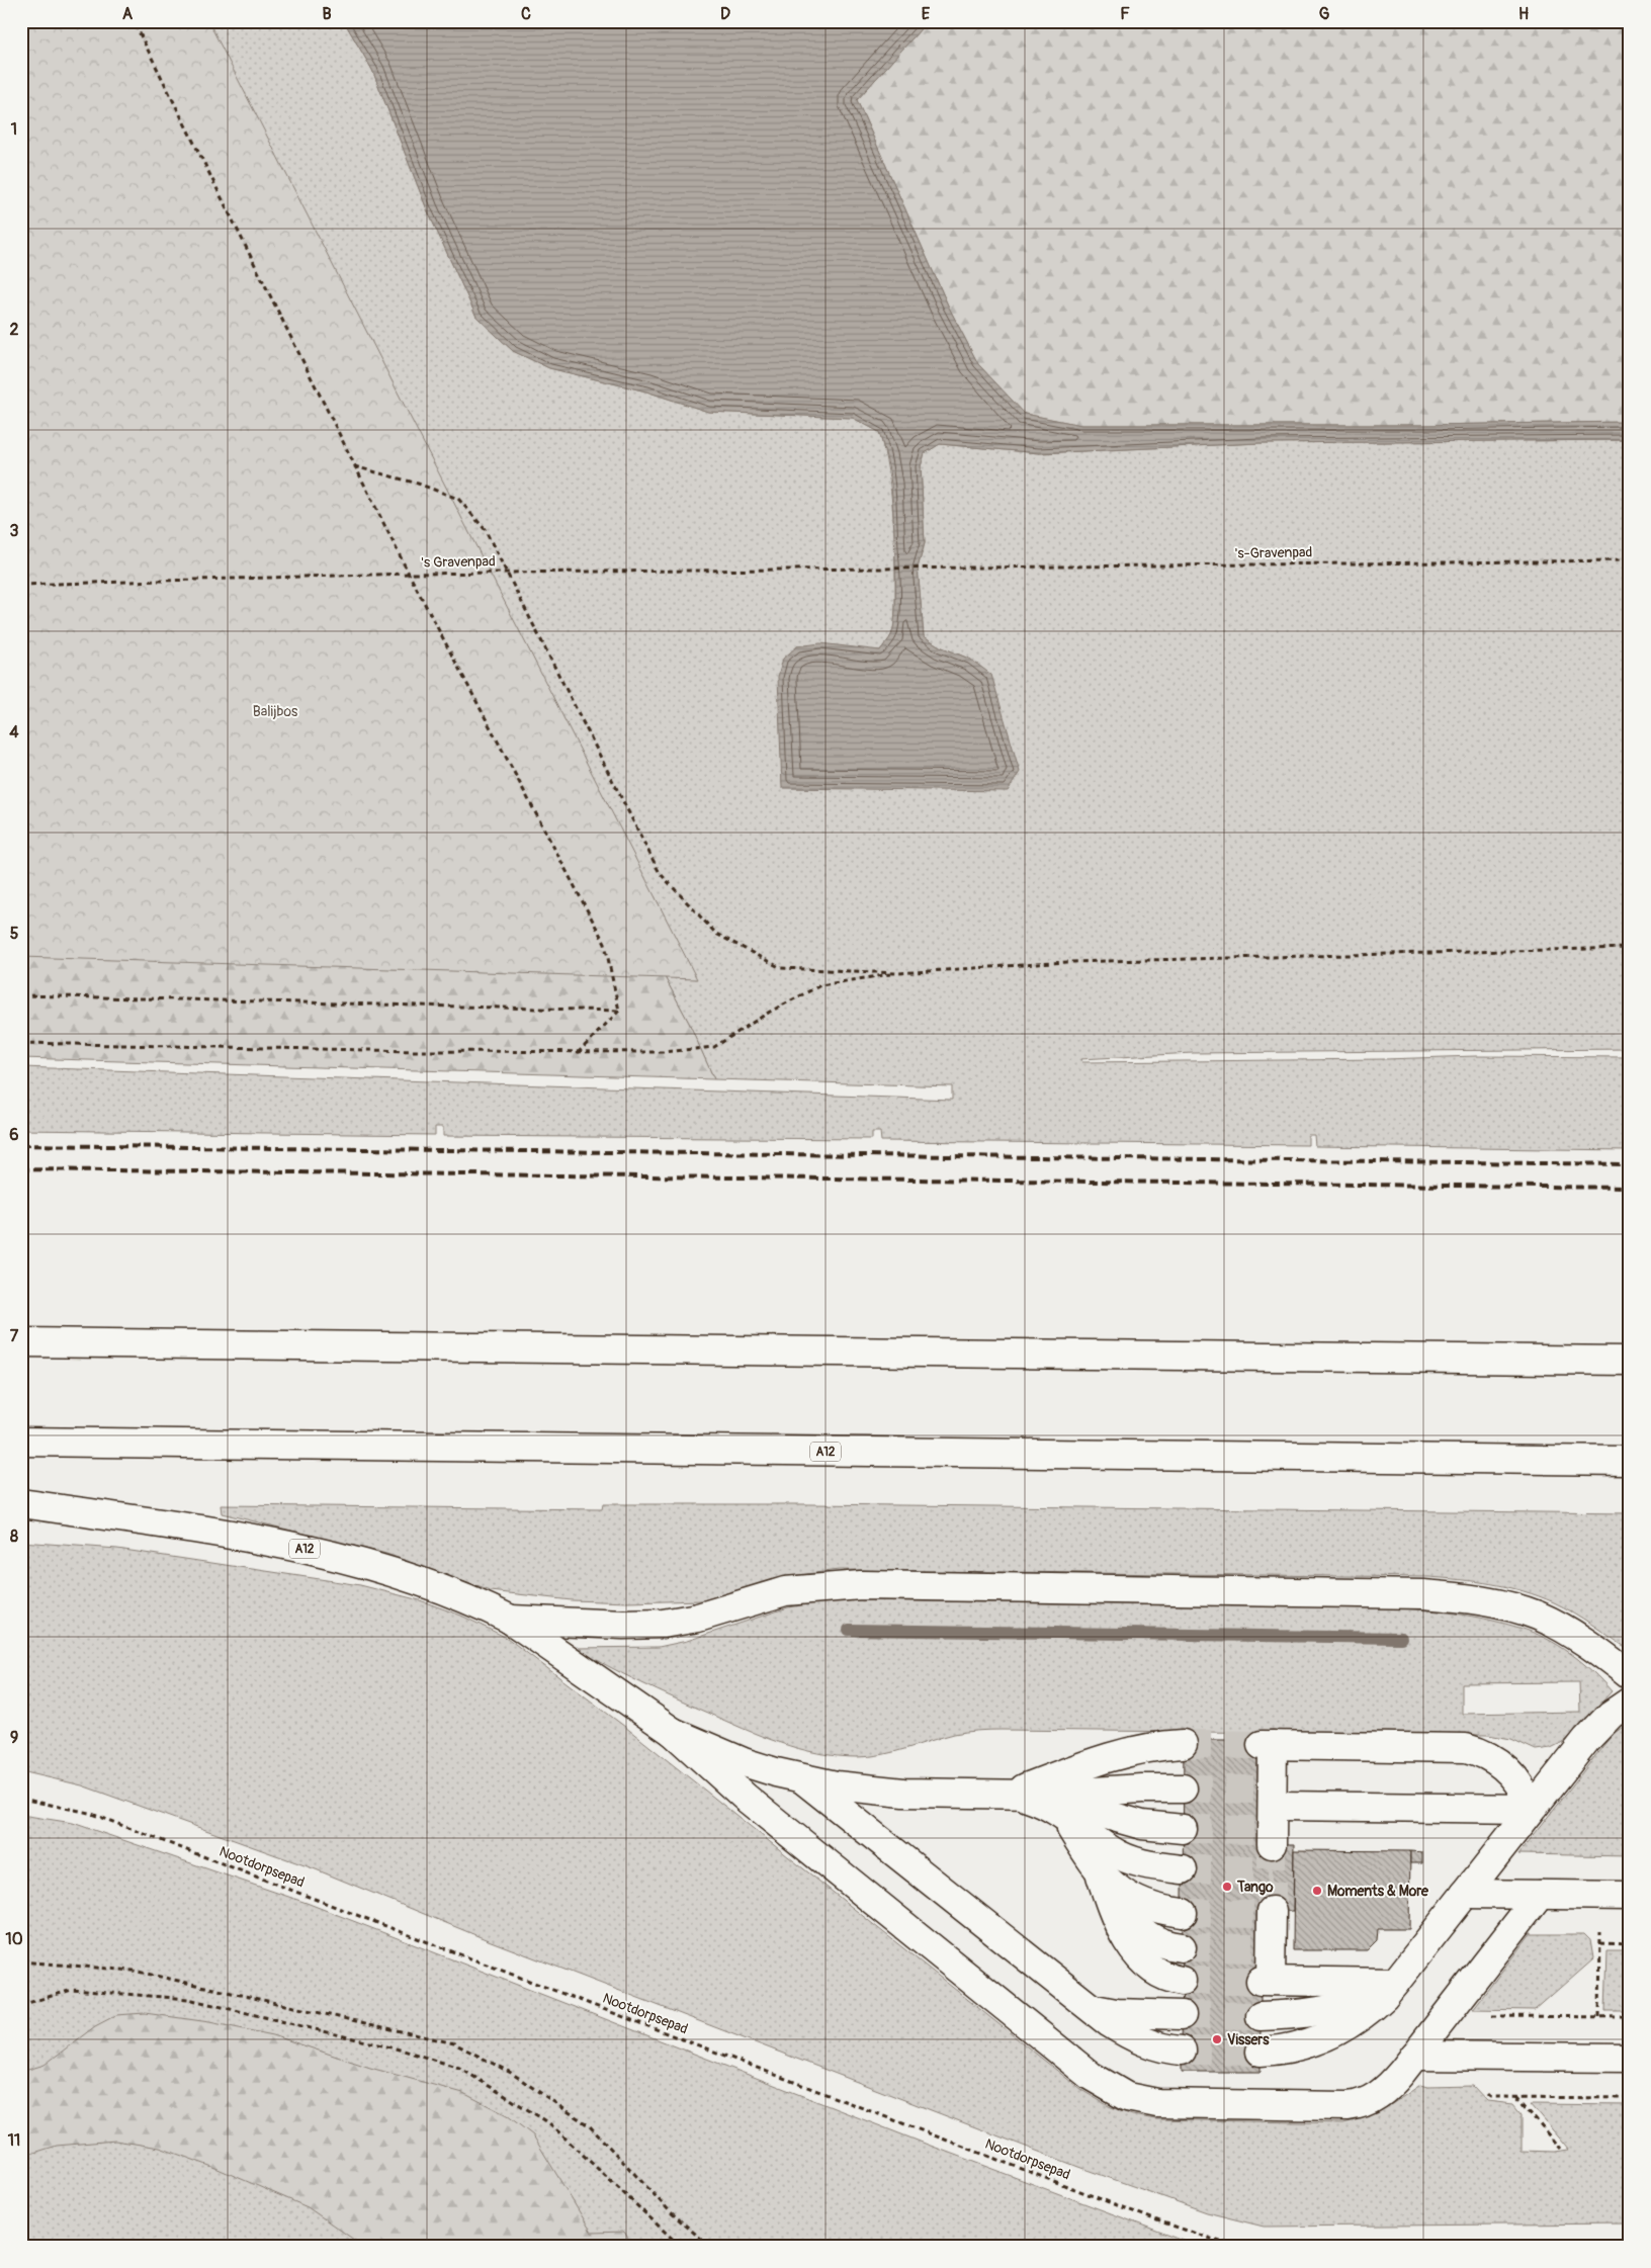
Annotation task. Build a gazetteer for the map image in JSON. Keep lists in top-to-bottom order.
{
  "streets": {
    "main road": ["A12"],
    "path": ["'s-Gravenpad", "'s Gravenpad", "Nootdorpsepad"]
  },
  "crossings": [
    ["'s-Gravenpad", "'s Gravenpad"]
  ],
  "parks": ["Balijbos"],
  "places": ["Tango", "Moments & More", "Vissers"],
  "grid": {
    "columns": [
      "A",
      "B",
      "C",
      "D",
      "E",
      "F",
      "G",
      "H"
    ],
    "rows": [
      "1",
      "2",
      "3",
      "4",
      "5",
      "6",
      "7",
      "8",
      "9",
      "10",
      "11"
    ]
  }
}
